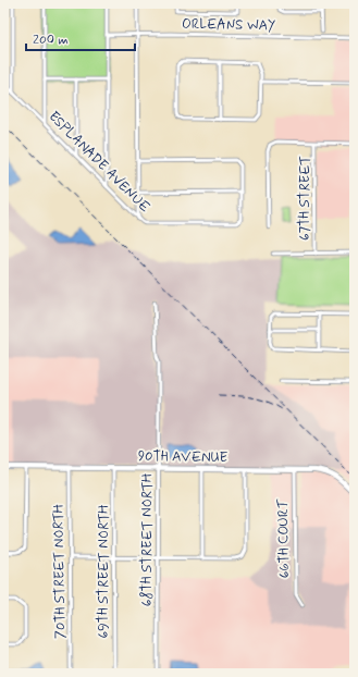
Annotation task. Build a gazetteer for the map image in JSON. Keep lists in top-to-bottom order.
{
  "streets": {
    "street": [
      "ORLEANS WAY",
      "ESPLANADE AVENUE",
      "67TH STREET",
      "90TH AVENUE",
      "66TH COURT",
      "68TH STREET NORTH",
      "70TH STREET NORTH",
      "69TH STREET NORTH"
    ]
  },
  "crossings": [
    ["90TH AVENUE", "66TH COURT"],
    ["90TH AVENUE", "68TH STREET NORTH"],
    ["90TH AVENUE", "70TH STREET NORTH"],
    ["90TH AVENUE", "69TH STREET NORTH"]
  ],
  "scale_bar": "200 m"
}
